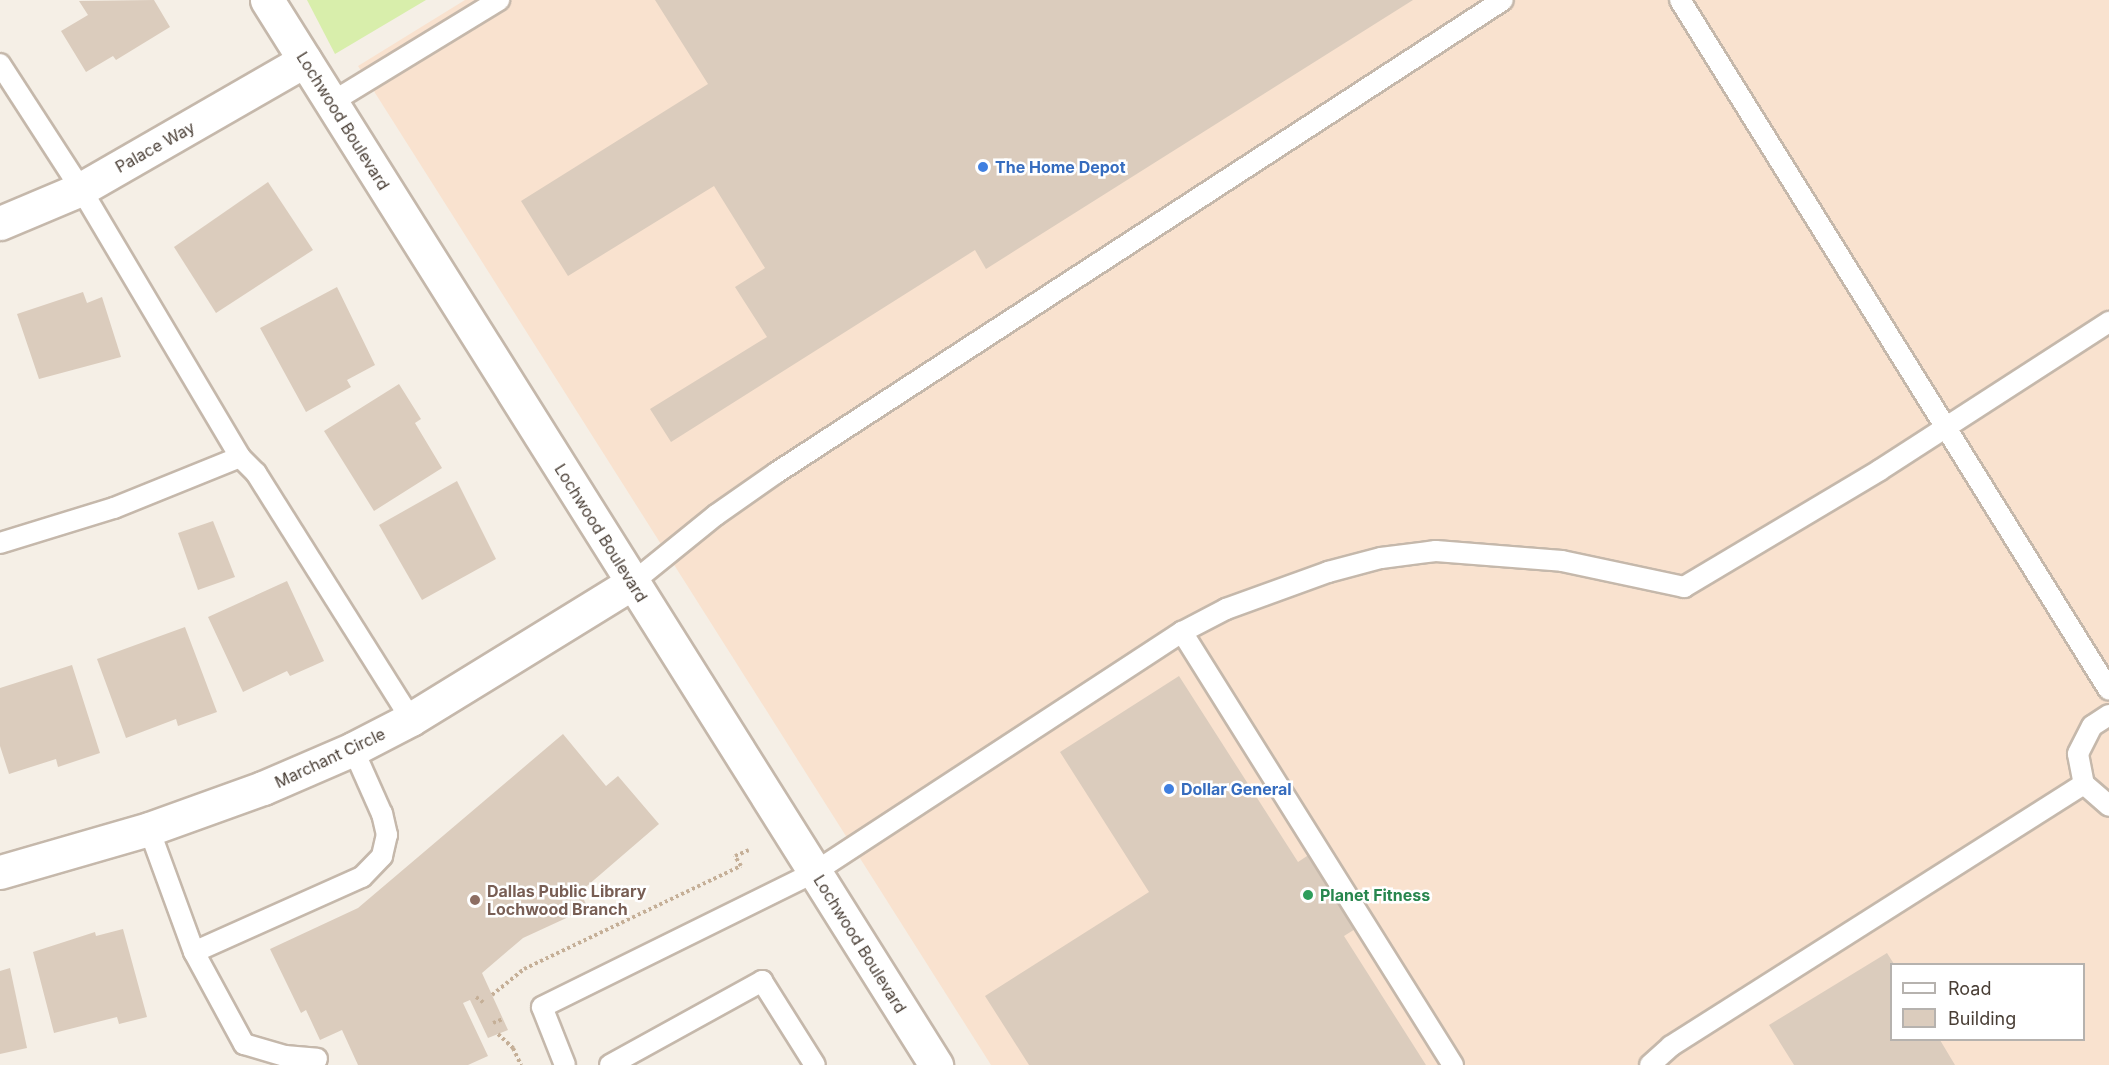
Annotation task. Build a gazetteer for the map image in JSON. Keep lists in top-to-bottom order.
{
  "streets": {
    "street": ["Lochwood Boulevard", "Palace Way", "Marchant Circle"]
  },
  "crossings": [
    ["Lochwood Boulevard", "Palace Way"],
    ["Lochwood Boulevard", "Marchant Circle"]
  ],
  "places": [
    "The Home Depot",
    "Dollar General",
    "Planet Fitness",
    "Dallas Public Library Lochwood Branch"
  ],
  "legend": ["Road", "Building"]
}
